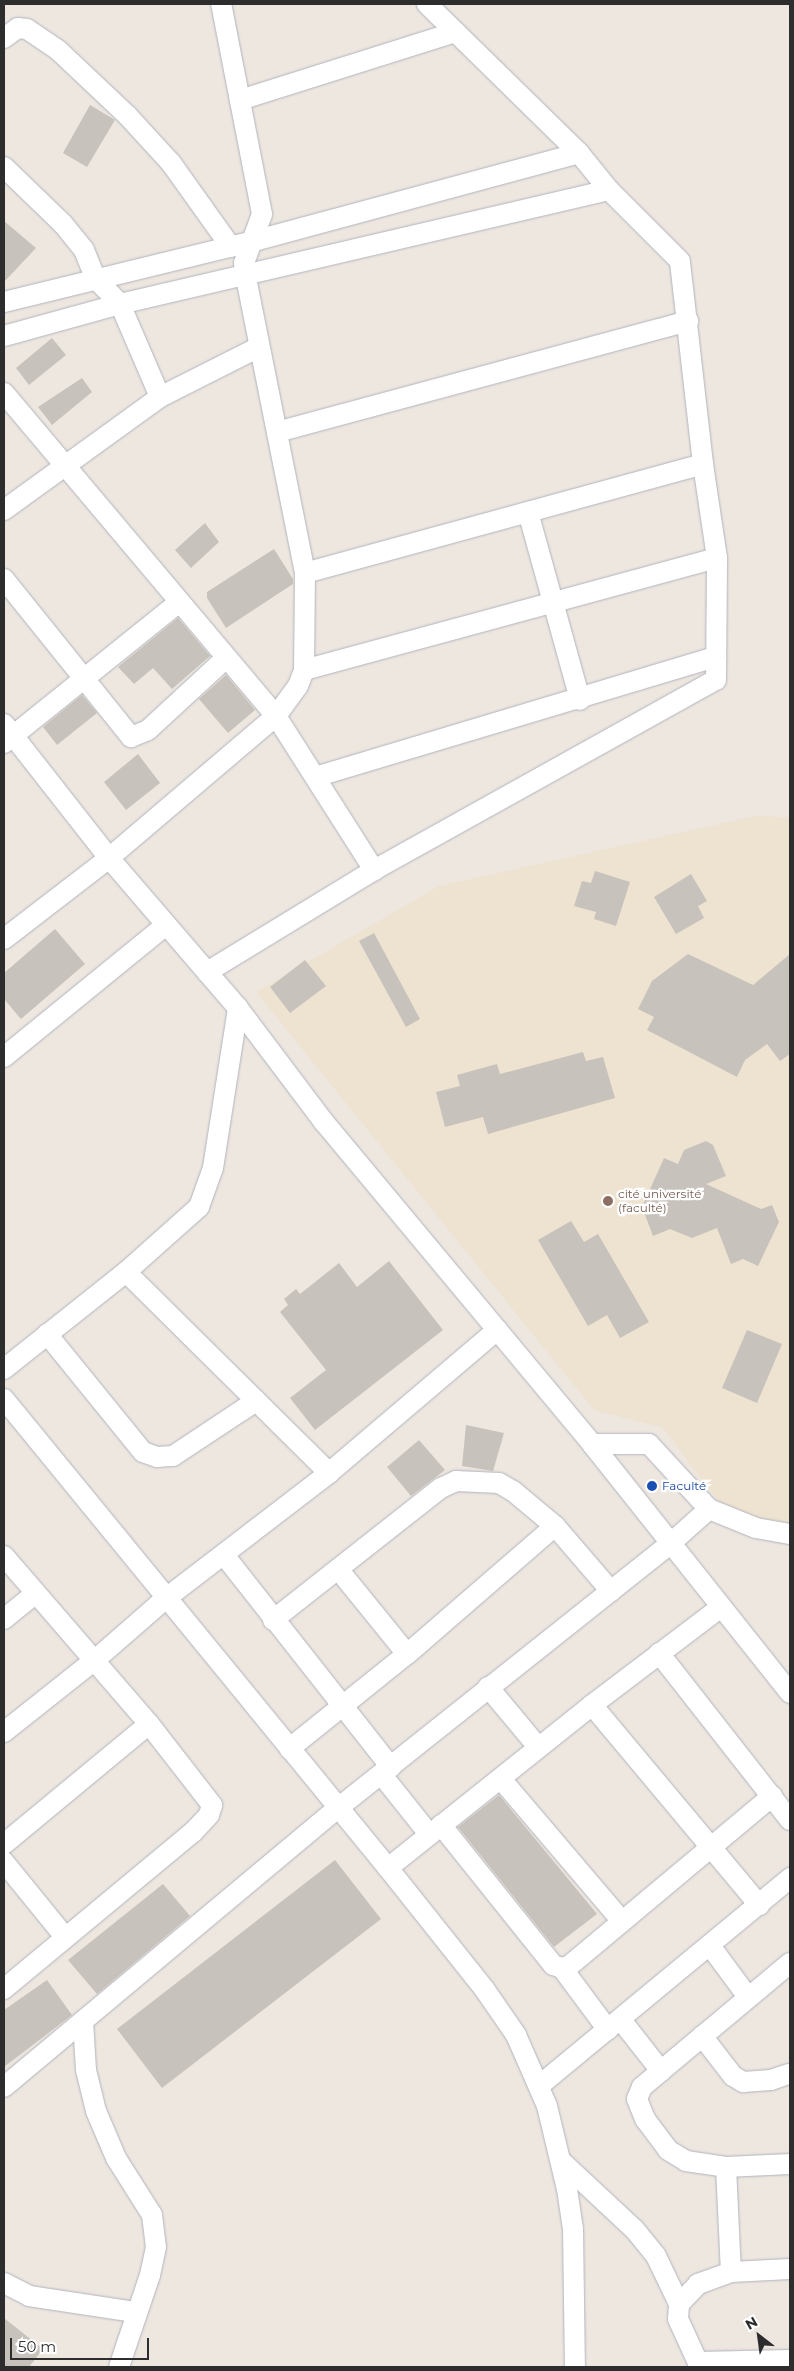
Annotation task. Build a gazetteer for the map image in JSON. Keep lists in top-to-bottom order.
{
  "places": ["cité université (faculté)", "Faculté"],
  "scale_bar": "50 m",
  "north": "top left"
}
